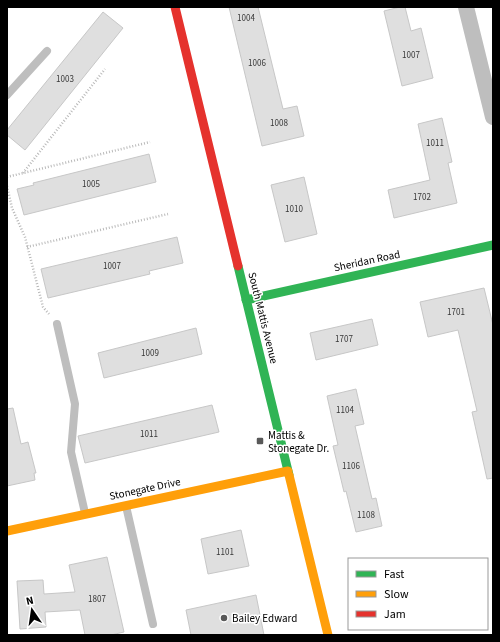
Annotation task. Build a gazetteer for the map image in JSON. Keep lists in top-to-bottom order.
{
  "streets": {
    "main road": ["Sheridan Road", "South Mattis Avenue", "Stonegate Drive"]
  },
  "crossings": [
    ["Sheridan Road", "South Mattis Avenue"],
    ["South Mattis Avenue", "Stonegate Drive"]
  ],
  "places": {
    "transit": ["Mattis & Stonegate Dr."],
    "other": ["Bailey Edward"]
  },
  "house_numbers": [
    "1004",
    "1007",
    "1006",
    "1003",
    "1008",
    "1011",
    "1005",
    "1702",
    "1010",
    "1007",
    "1701",
    "1707",
    "1009",
    "1104",
    "1011",
    "1106",
    "1108",
    "1101",
    "1807"
  ],
  "legend": ["Fast", "Slow", "Jam"],
  "north": "top"
}
